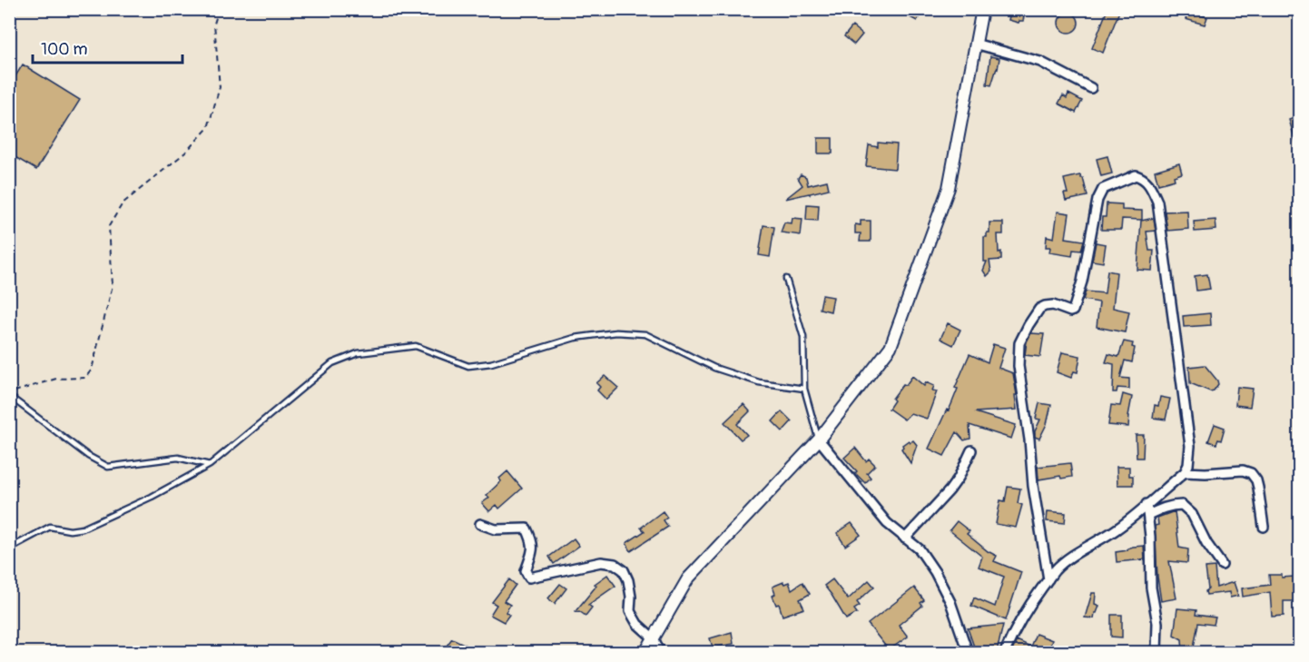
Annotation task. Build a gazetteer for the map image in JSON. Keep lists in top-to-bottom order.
{
  "scale_bar": "100 m"
}
